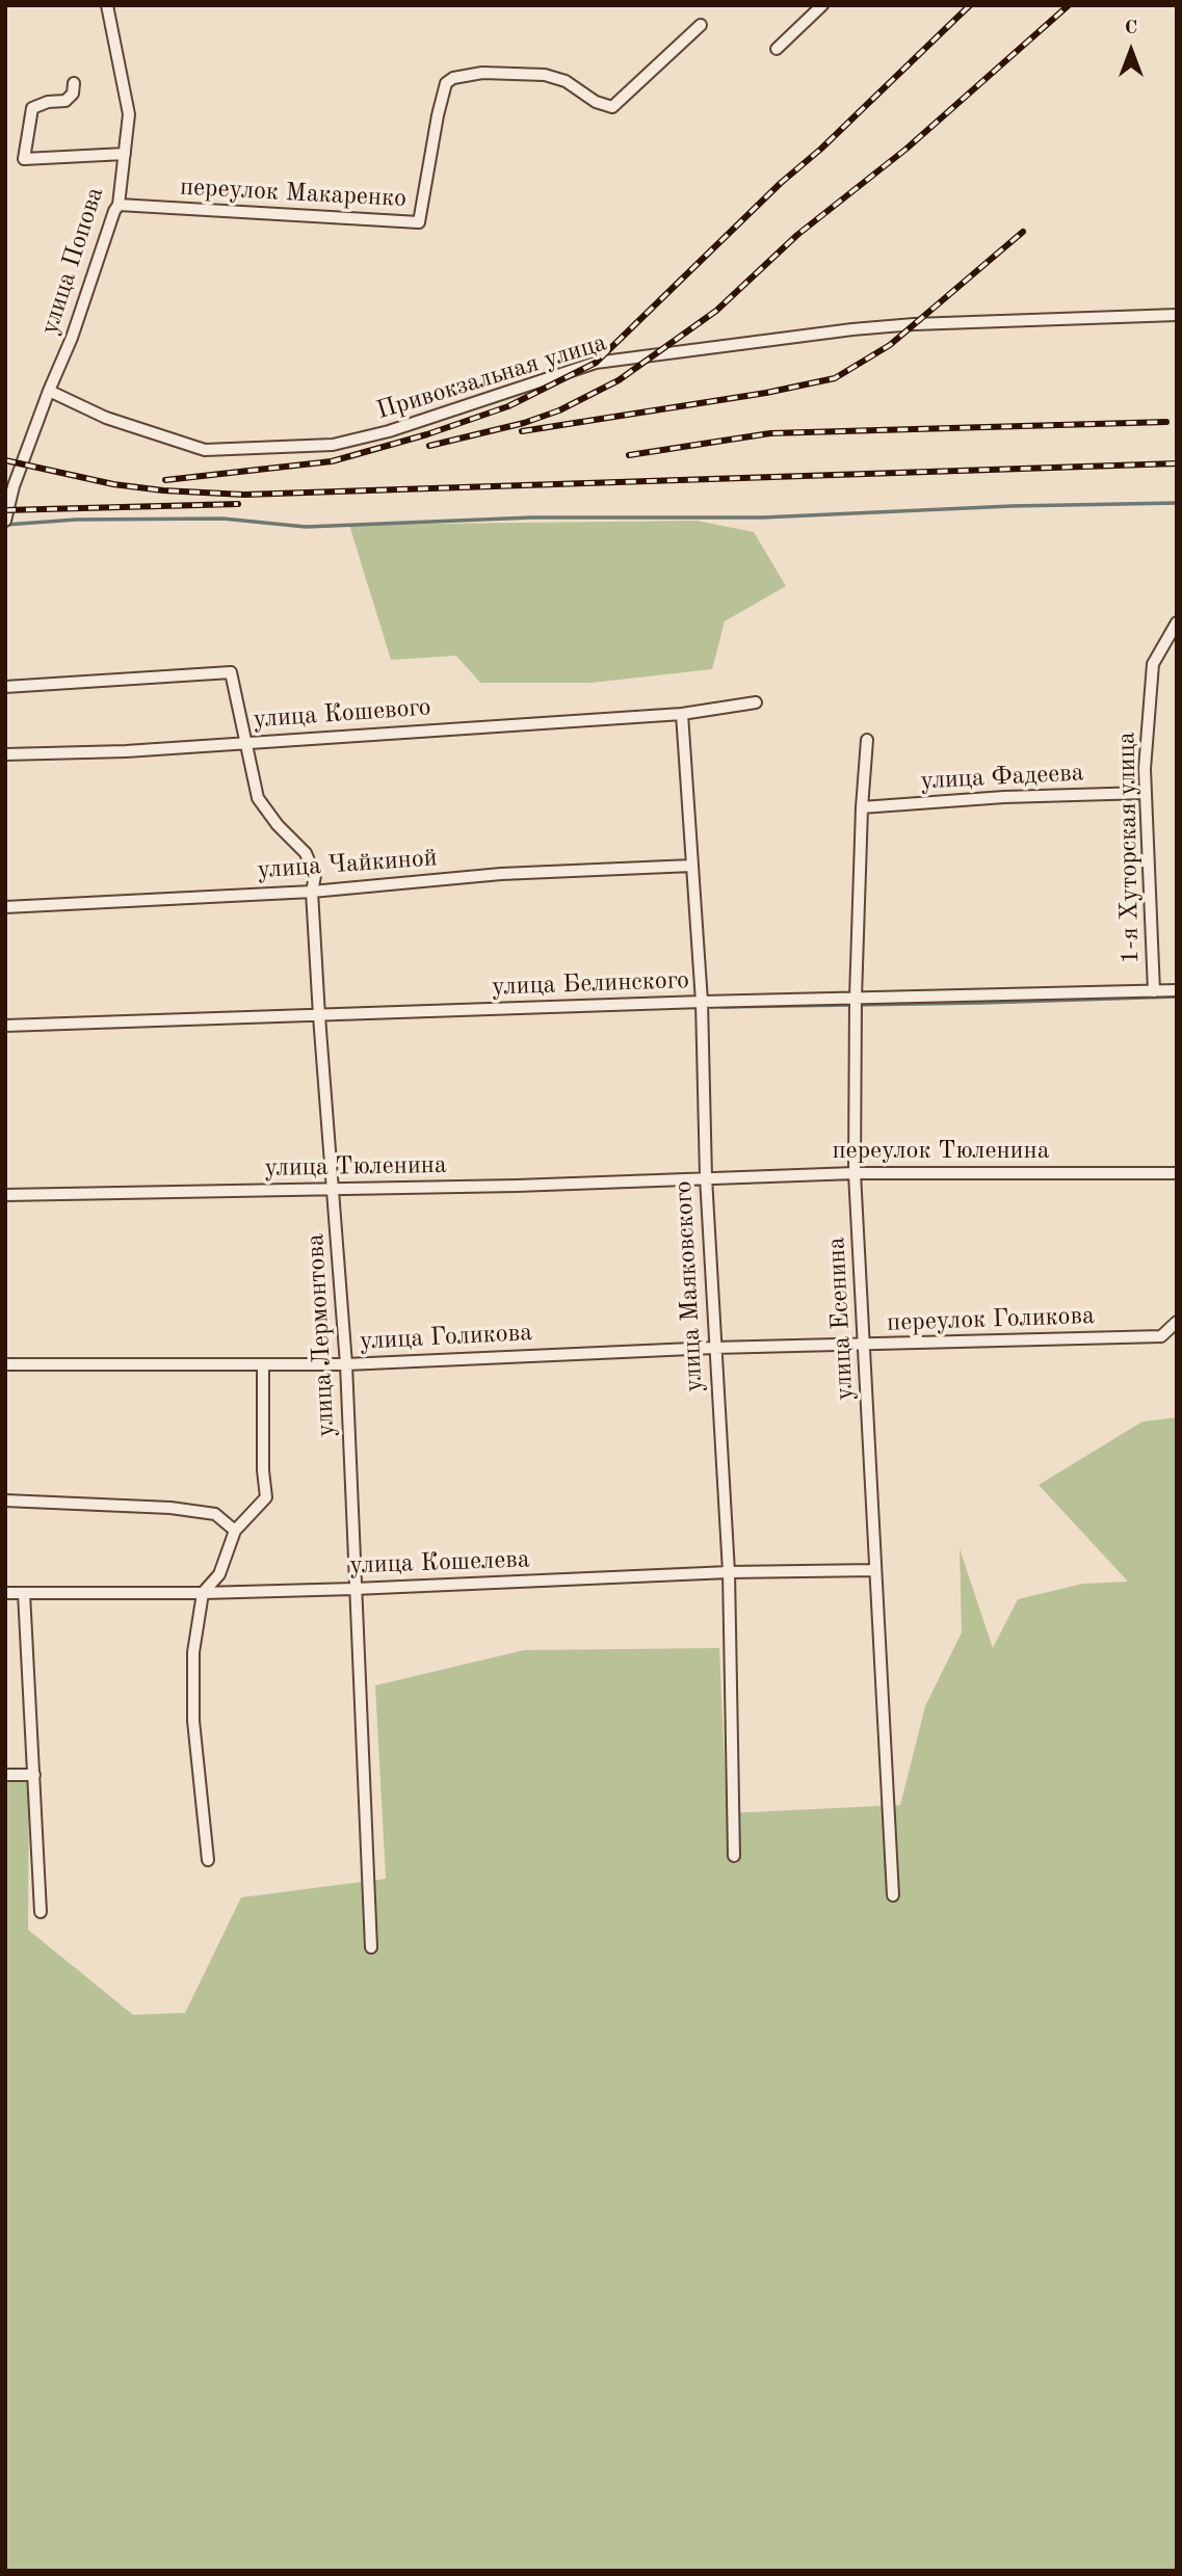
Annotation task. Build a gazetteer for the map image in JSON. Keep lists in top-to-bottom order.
{
  "streets": {
    "street": [
      "переулок Макаренко",
      "улица Попова",
      "Привокзальная улица",
      "улица Кошевого",
      "улица Фадеева",
      "1-я Хуторская улица",
      "улица Чайкиной",
      "улица Белинского",
      "переулок Тюленина",
      "улица Тюленина",
      "улица Маяковского",
      "улица Есенина",
      "переулок Голикова",
      "улица Лермонтова",
      "улица Голикова",
      "улица Кошелева"
    ]
  },
  "crossings": [
    ["переулок Макаренко", "улица Попова"],
    ["улица Попова", "Привокзальная улица"],
    ["улица Кошевого", "улица Маяковского"],
    ["улица Кошевого", "улица Лермонтова"],
    ["улица Фадеева", "1-я Хуторская улица"],
    ["улица Фадеева", "улица Есенина"],
    ["1-я Хуторская улица", "улица Белинского"],
    ["улица Чайкиной", "улица Маяковского"],
    ["улица Чайкиной", "улица Лермонтова"],
    ["улица Белинского", "улица Маяковского"],
    ["улица Белинского", "улица Есенина"],
    ["улица Белинского", "улица Лермонтова"],
    ["переулок Тюленина", "улица Тюленина"],
    ["переулок Тюленина", "улица Маяковского"],
    ["переулок Тюленина", "улица Есенина"],
    ["улица Тюленина", "улица Маяковского"],
    ["улица Тюленина", "улица Лермонтова"],
    ["улица Маяковского", "переулок Голикова"],
    ["улица Маяковского", "улица Голикова"],
    ["улица Маяковского", "улица Кошелева"],
    ["улица Есенина", "переулок Голикова"],
    ["улица Есенина", "улица Кошелева"],
    ["переулок Голикова", "улица Голикова"],
    ["улица Лермонтова", "улица Голикова"],
    ["улица Лермонтова", "улица Кошелева"]
  ],
  "north": "top"
}
